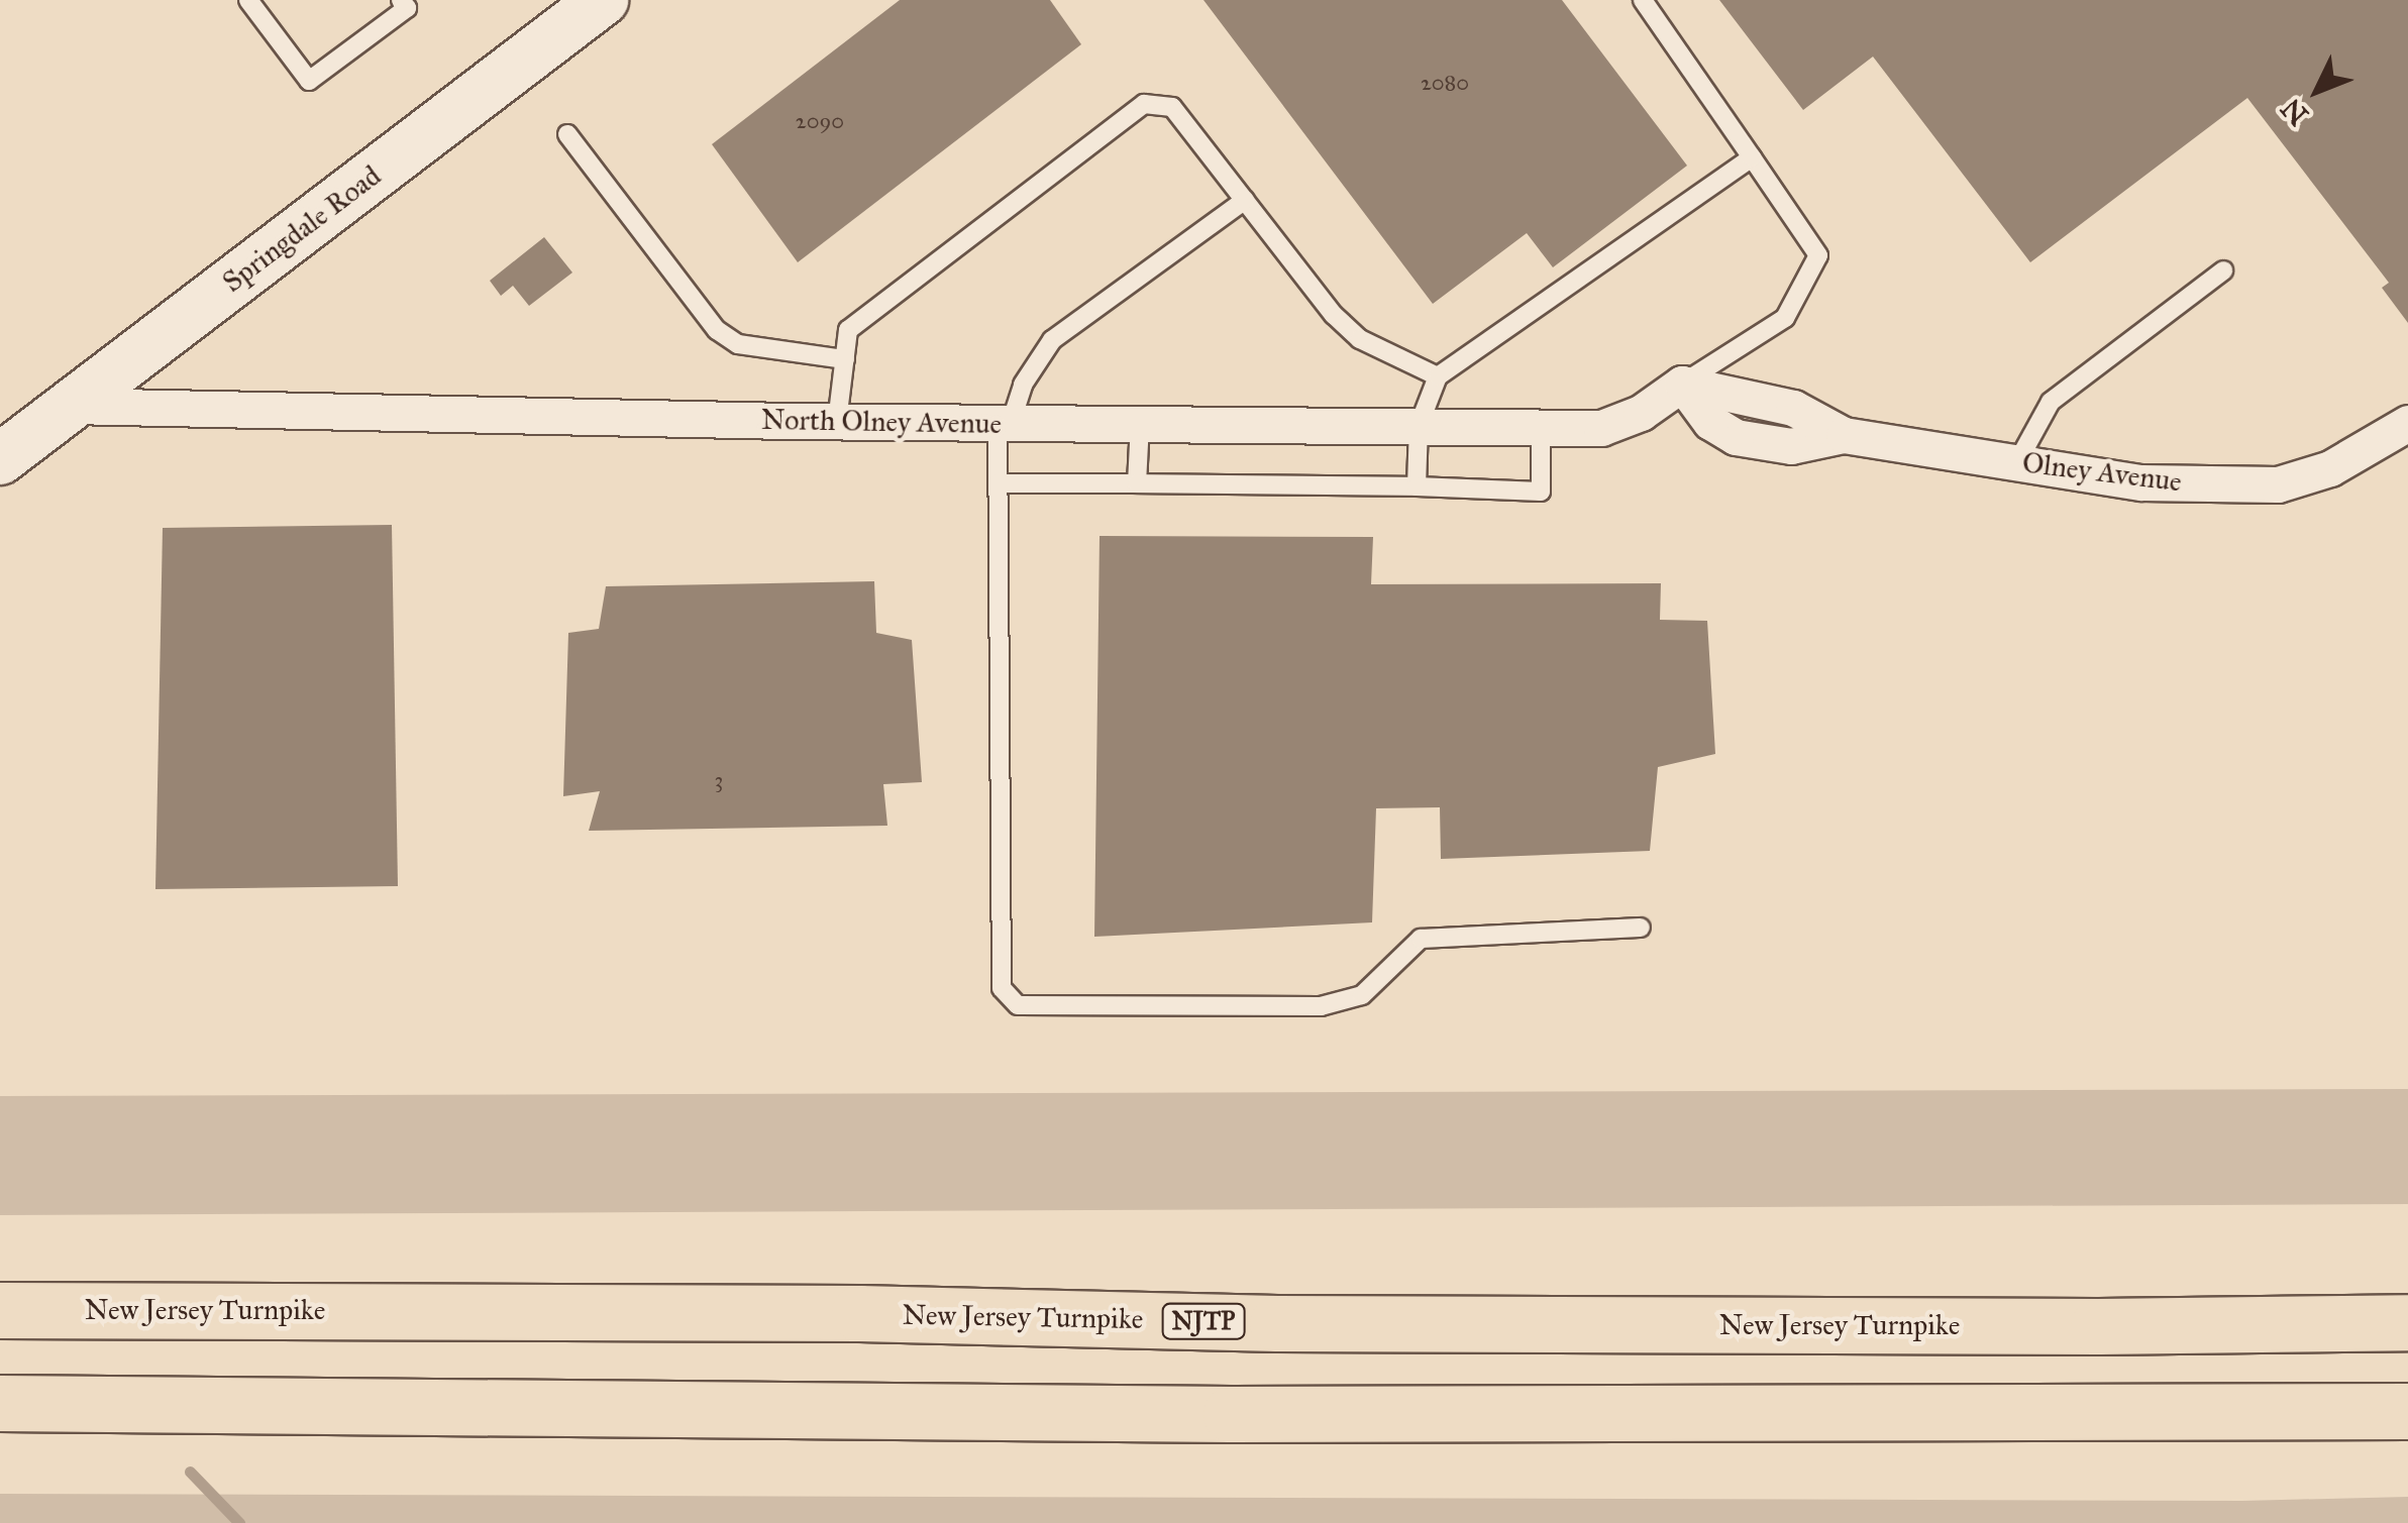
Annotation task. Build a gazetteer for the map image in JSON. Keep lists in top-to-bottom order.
{
  "streets": {
    "highway": ["New Jersey Turnpike", "NJTP"],
    "main road": ["Springdale Road"],
    "street": ["North Olney Avenue", "Olney Avenue"]
  },
  "crossings": [
    ["Springdale Road", "North Olney Avenue"],
    ["North Olney Avenue", "Olney Avenue"]
  ],
  "house_numbers": ["2080", "2090", "3"],
  "north": "bottom left"
}
